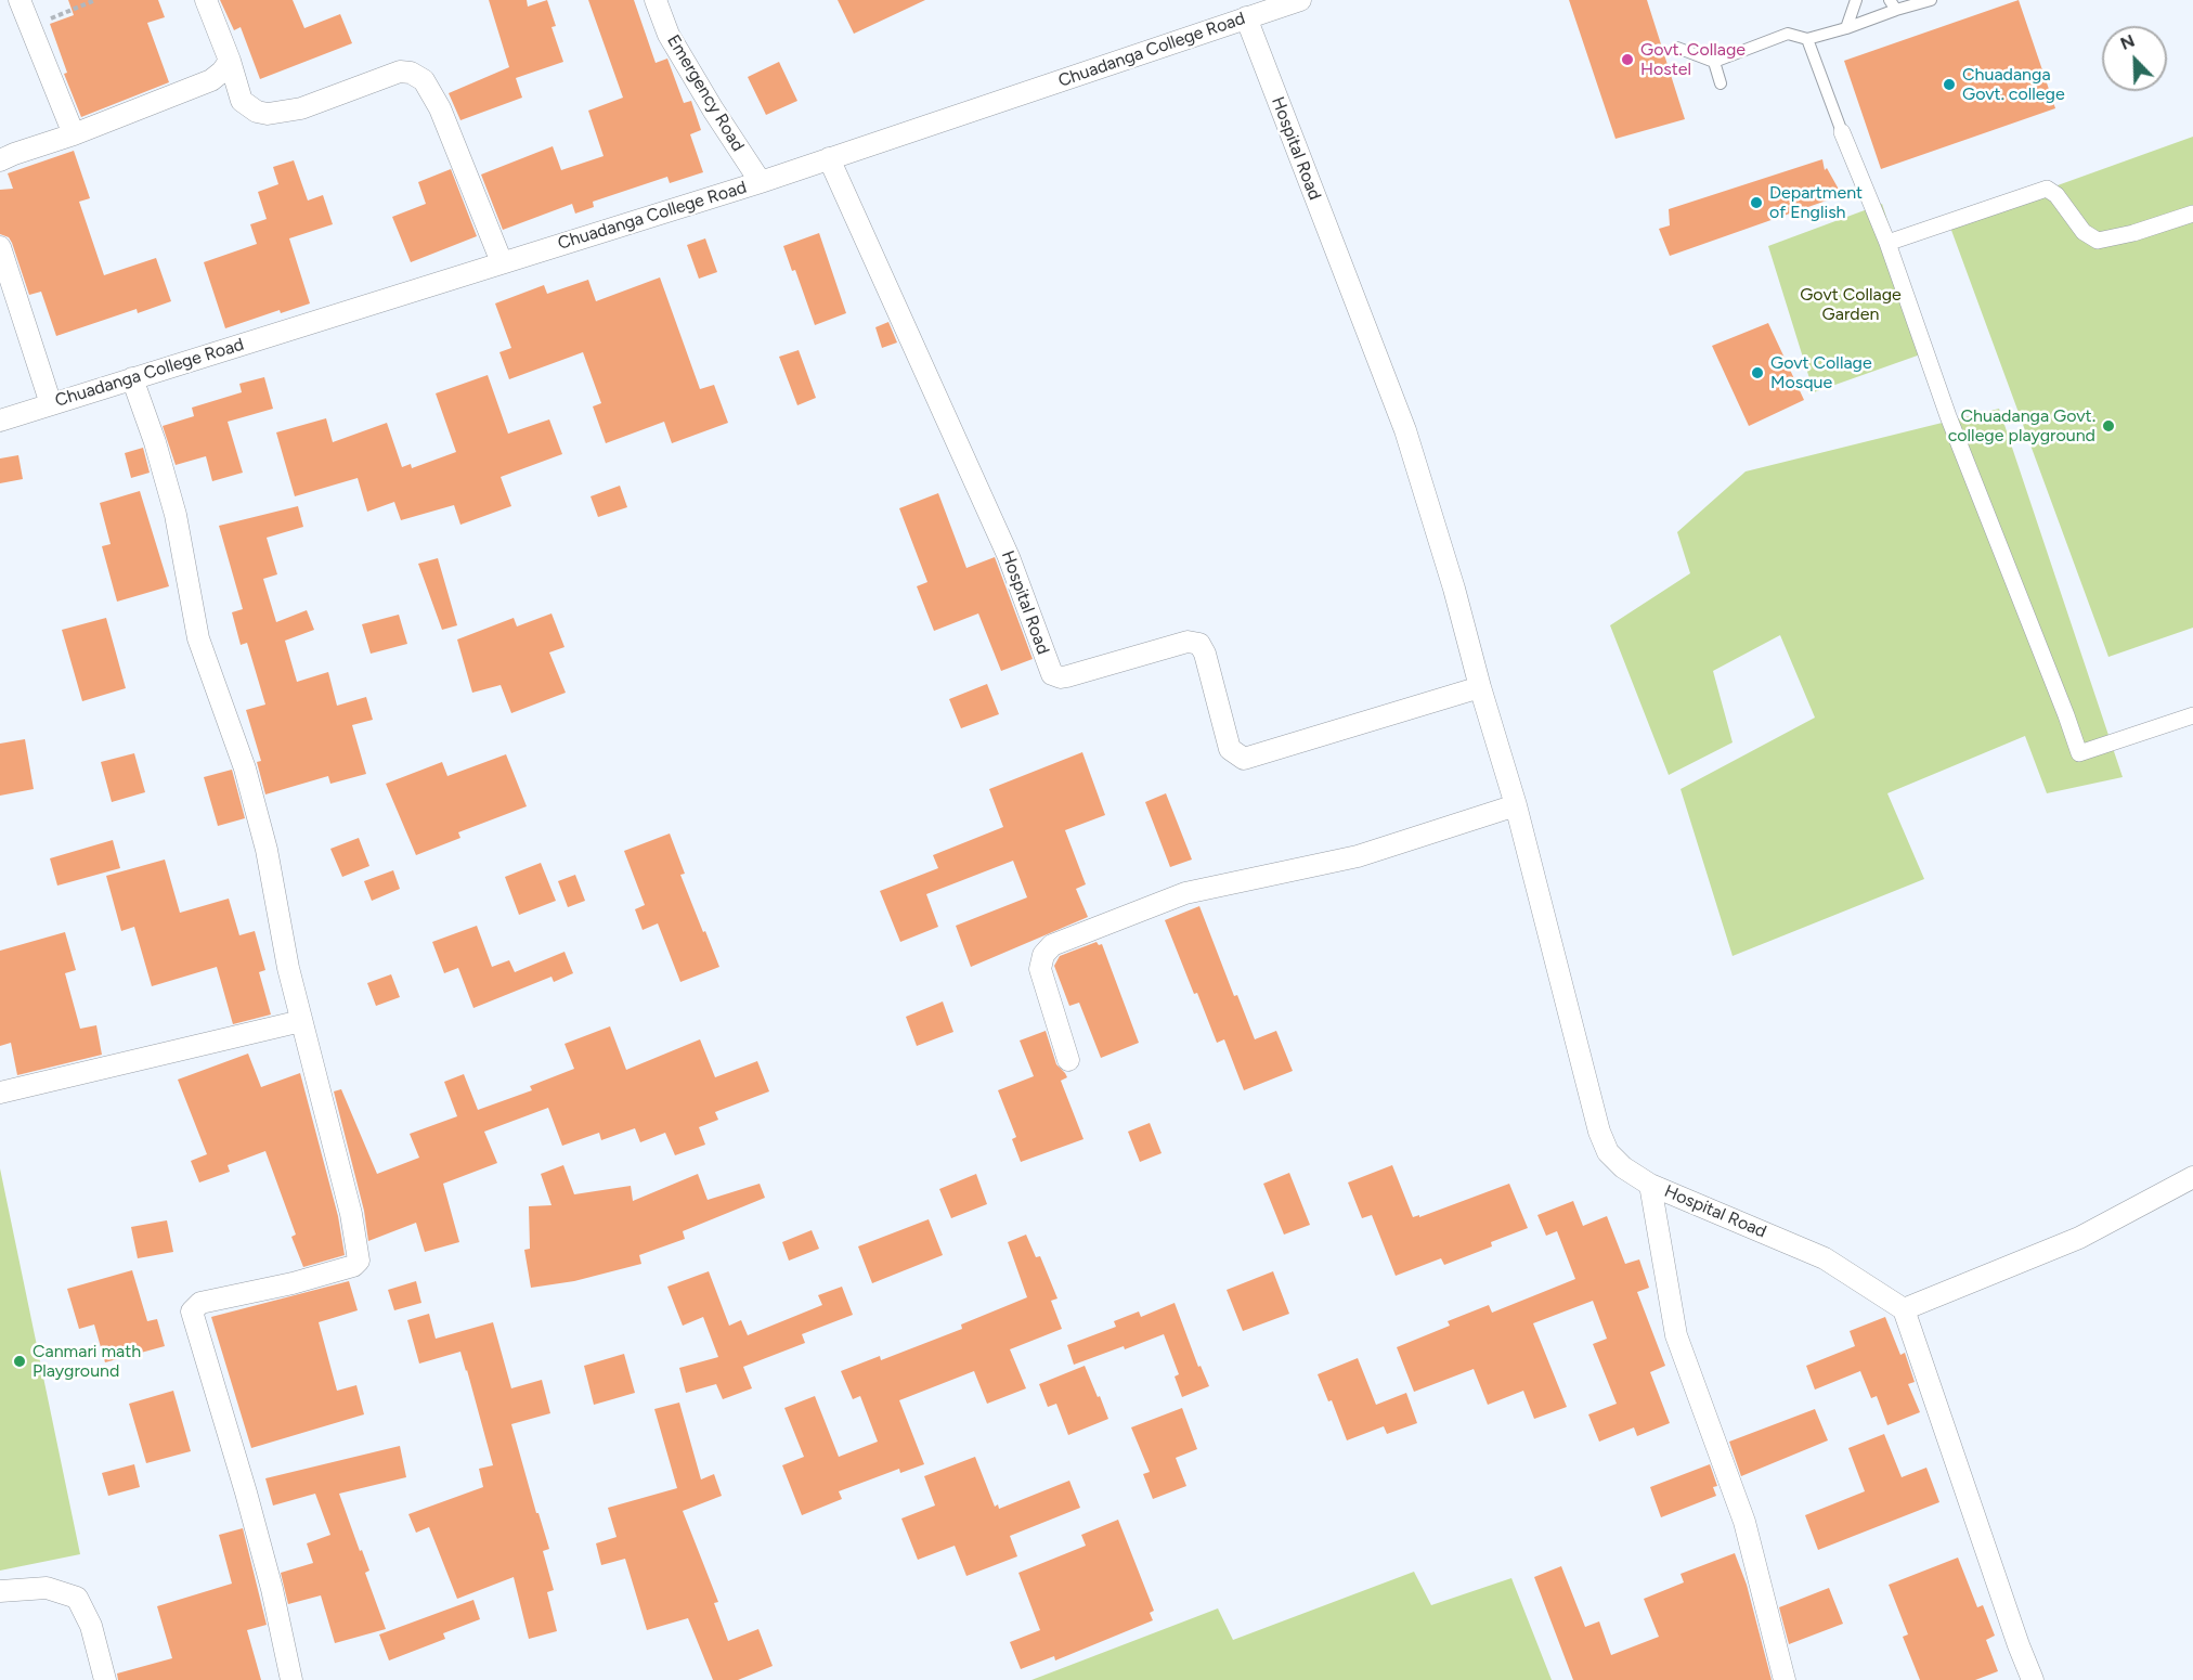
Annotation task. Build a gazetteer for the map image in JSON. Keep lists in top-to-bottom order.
{
  "streets": {
    "street": ["Chuadanga College Road", "Emergency Road", "Hospital Road"]
  },
  "crossings": [
    ["Chuadanga College Road", "Emergency Road"],
    ["Chuadanga College Road", "Hospital Road"]
  ],
  "parks": ["Govt Collage Garden"],
  "places": [
    "Govt. Collage Hostel",
    "Chuadanga Govt. college",
    "Department of English",
    "Govt Collage Mosque",
    "Chuadanga Govt. college playground",
    "Canmari math Playground"
  ],
  "north": "top left"
}
